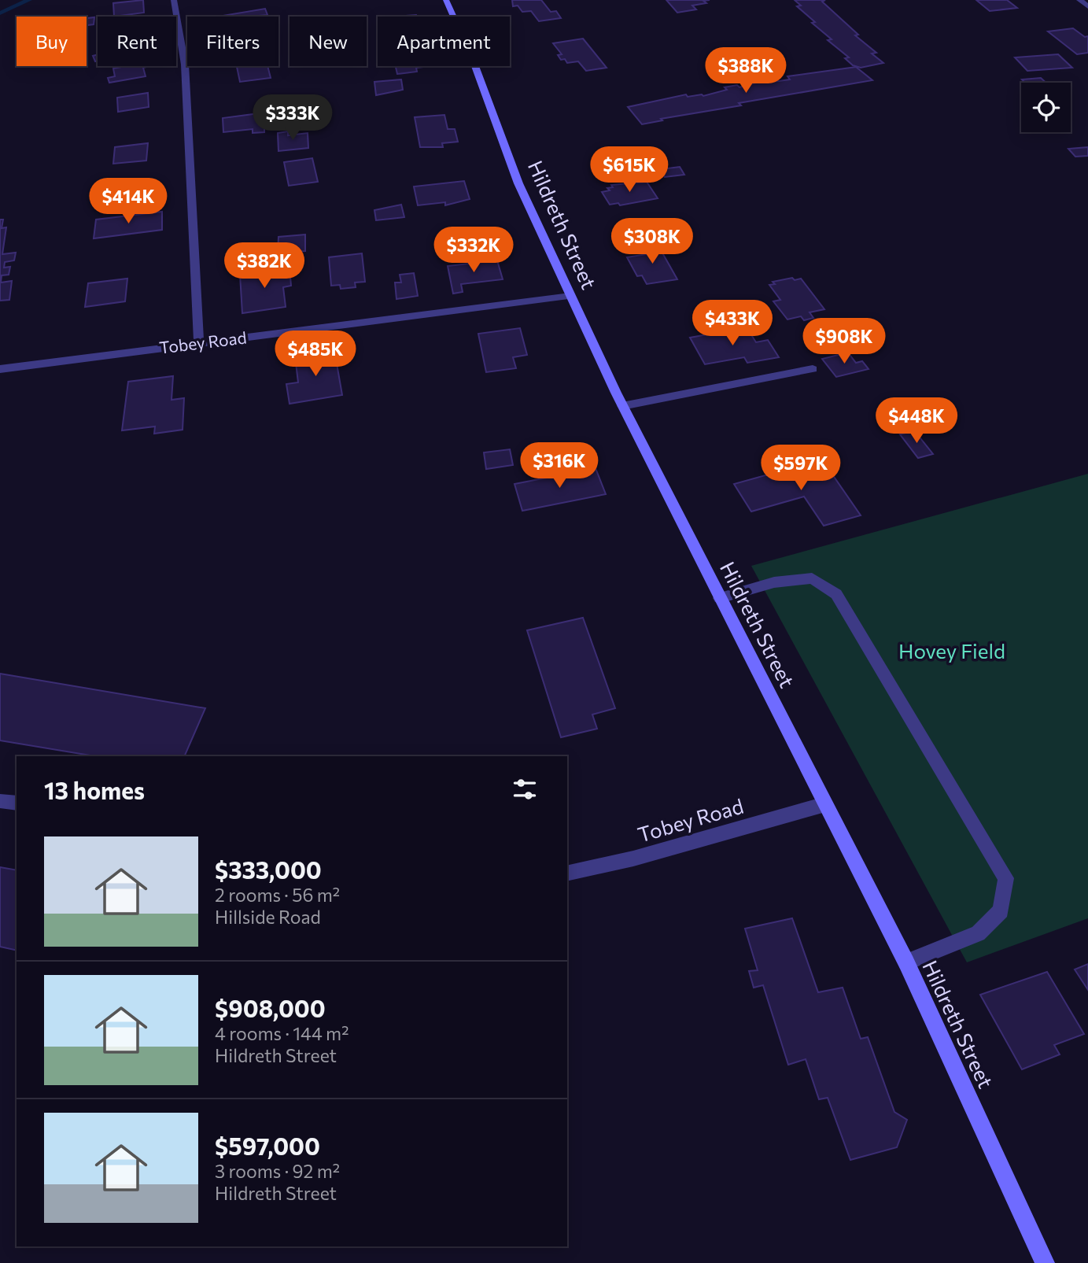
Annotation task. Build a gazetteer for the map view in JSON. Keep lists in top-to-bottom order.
{
  "streets": {
    "street": ["Hildreth Street", "Tobey Road"]
  },
  "crossings": [
    ["Hildreth Street", "Tobey Road"]
  ],
  "parks": ["Hovey Field"],
  "page": {
    "chip": [
      "Buy",
      "Rent",
      "Filters",
      "New",
      "Apartment"
    ],
    "price": [
      "$388K",
      "$333K",
      "$615K",
      "$414K",
      "$308K",
      "$332K",
      "$382K",
      "$433K",
      "$908K",
      "$485K",
      "$448K",
      "$316K",
      "$597K"
    ],
    "heading": "13 homes",
    "list": [
      {
        "name": "$333,000",
        "note": "2 rooms · 56 m² · Hillside Road"
      },
      {
        "name": "$908,000",
        "note": "4 rooms · 144 m² · Hildreth Street"
      },
      {
        "name": "$597,000",
        "note": "3 rooms · 92 m² · Hildreth Street"
      }
    ]
  }
}
